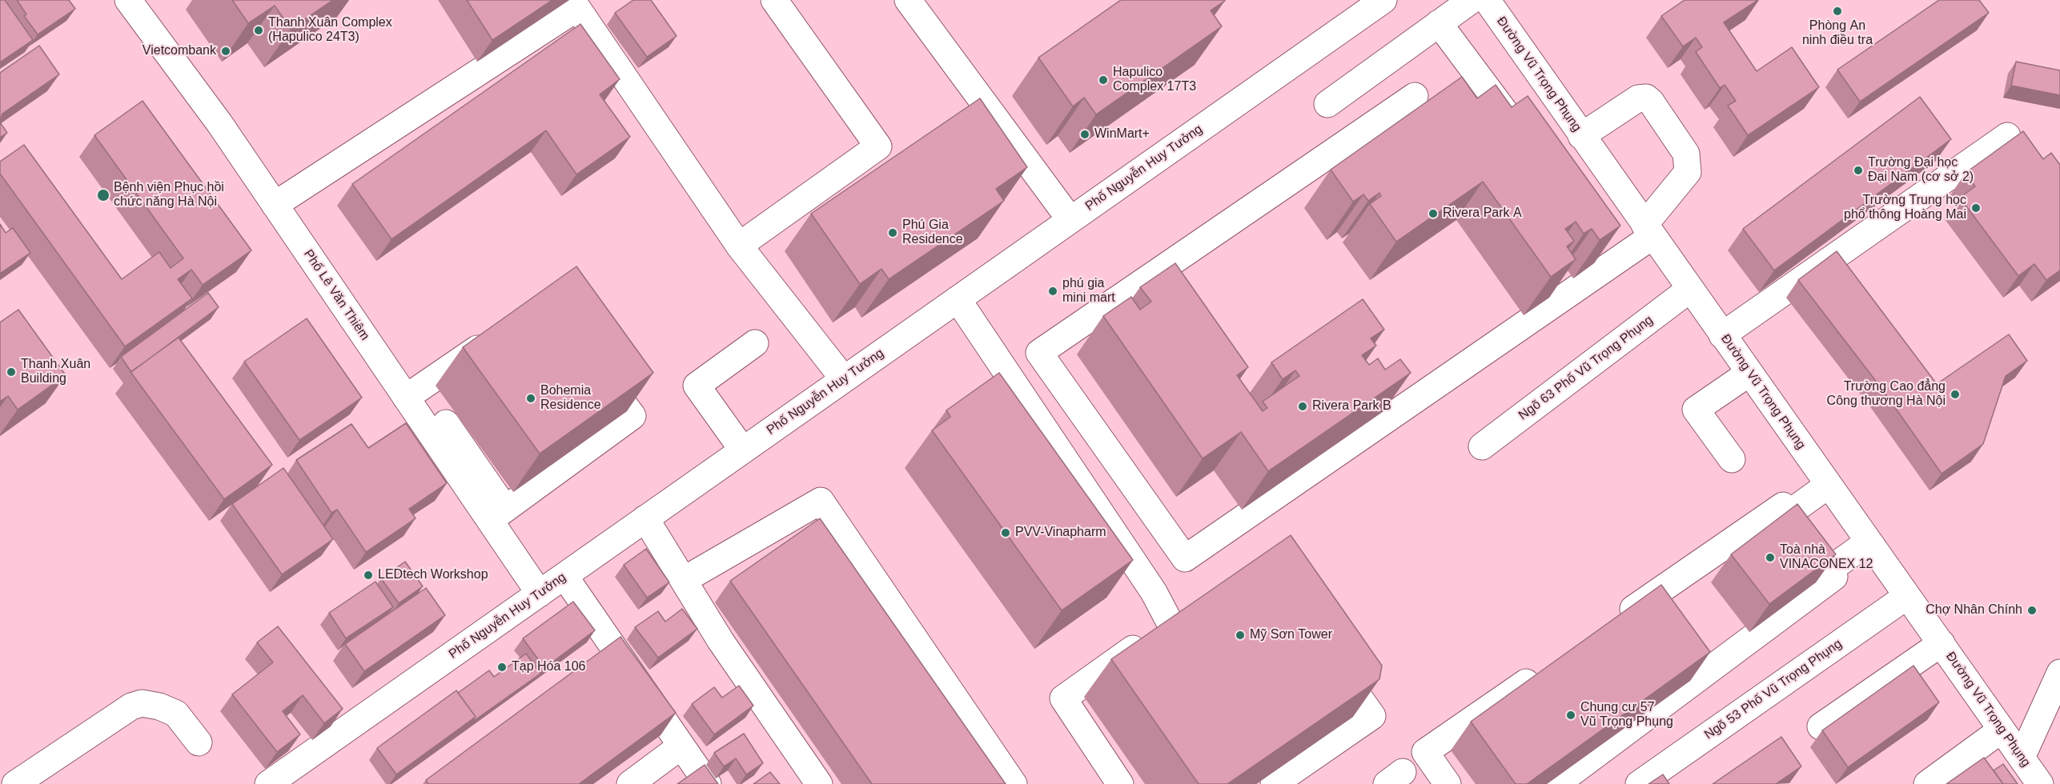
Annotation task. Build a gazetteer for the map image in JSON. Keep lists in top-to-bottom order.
{
  "streets": {
    "street": [
      "Đường Vũ Trọng Phụng",
      "Phố Nguyễn Huy Tưởng",
      "Phố Lê Văn Thiêm",
      "Ngõ 63 Phố Vũ Trọng Phụng",
      "Ngõ 53 Phố Vũ Trọng Phụng"
    ]
  },
  "crossings": [
    ["Đường Vũ Trọng Phụng", "Ngõ 63 Phố Vũ Trọng Phụng"],
    ["Đường Vũ Trọng Phụng", "Ngõ 53 Phố Vũ Trọng Phụng"],
    ["Phố Nguyễn Huy Tưởng", "Phố Lê Văn Thiêm"]
  ],
  "places": [
    "Phòng An ninh điều tra",
    "Thanh Xuân Complex (Hapulico 24T3)",
    "Vietcombank",
    "Hapulico Complex 17T3",
    "WinMart+",
    "Trường Đại học Đại Nam (cơ sở 2)",
    "Bệnh viện Phục hồi chức năng Hà Nội",
    "Trường Trung học phổ thông Hoàng Mai",
    "Rivera Park A",
    "Phú Gia Residence",
    "phú gia mini mart",
    "Thanh Xuân Building",
    "Trường Cao đẳng Công thương Hà Nội",
    "Bohemia Residence",
    "Rivera Park B",
    "PVV-Vinapharm",
    "Toà nhà VINACONEX 12",
    "LEDtech Workshop",
    "Chợ Nhân Chính",
    "Mỹ Sơn Tower",
    "Tạp Hóa 106",
    "Chung cư 57 Vũ Trọng Phụng"
  ]
}
